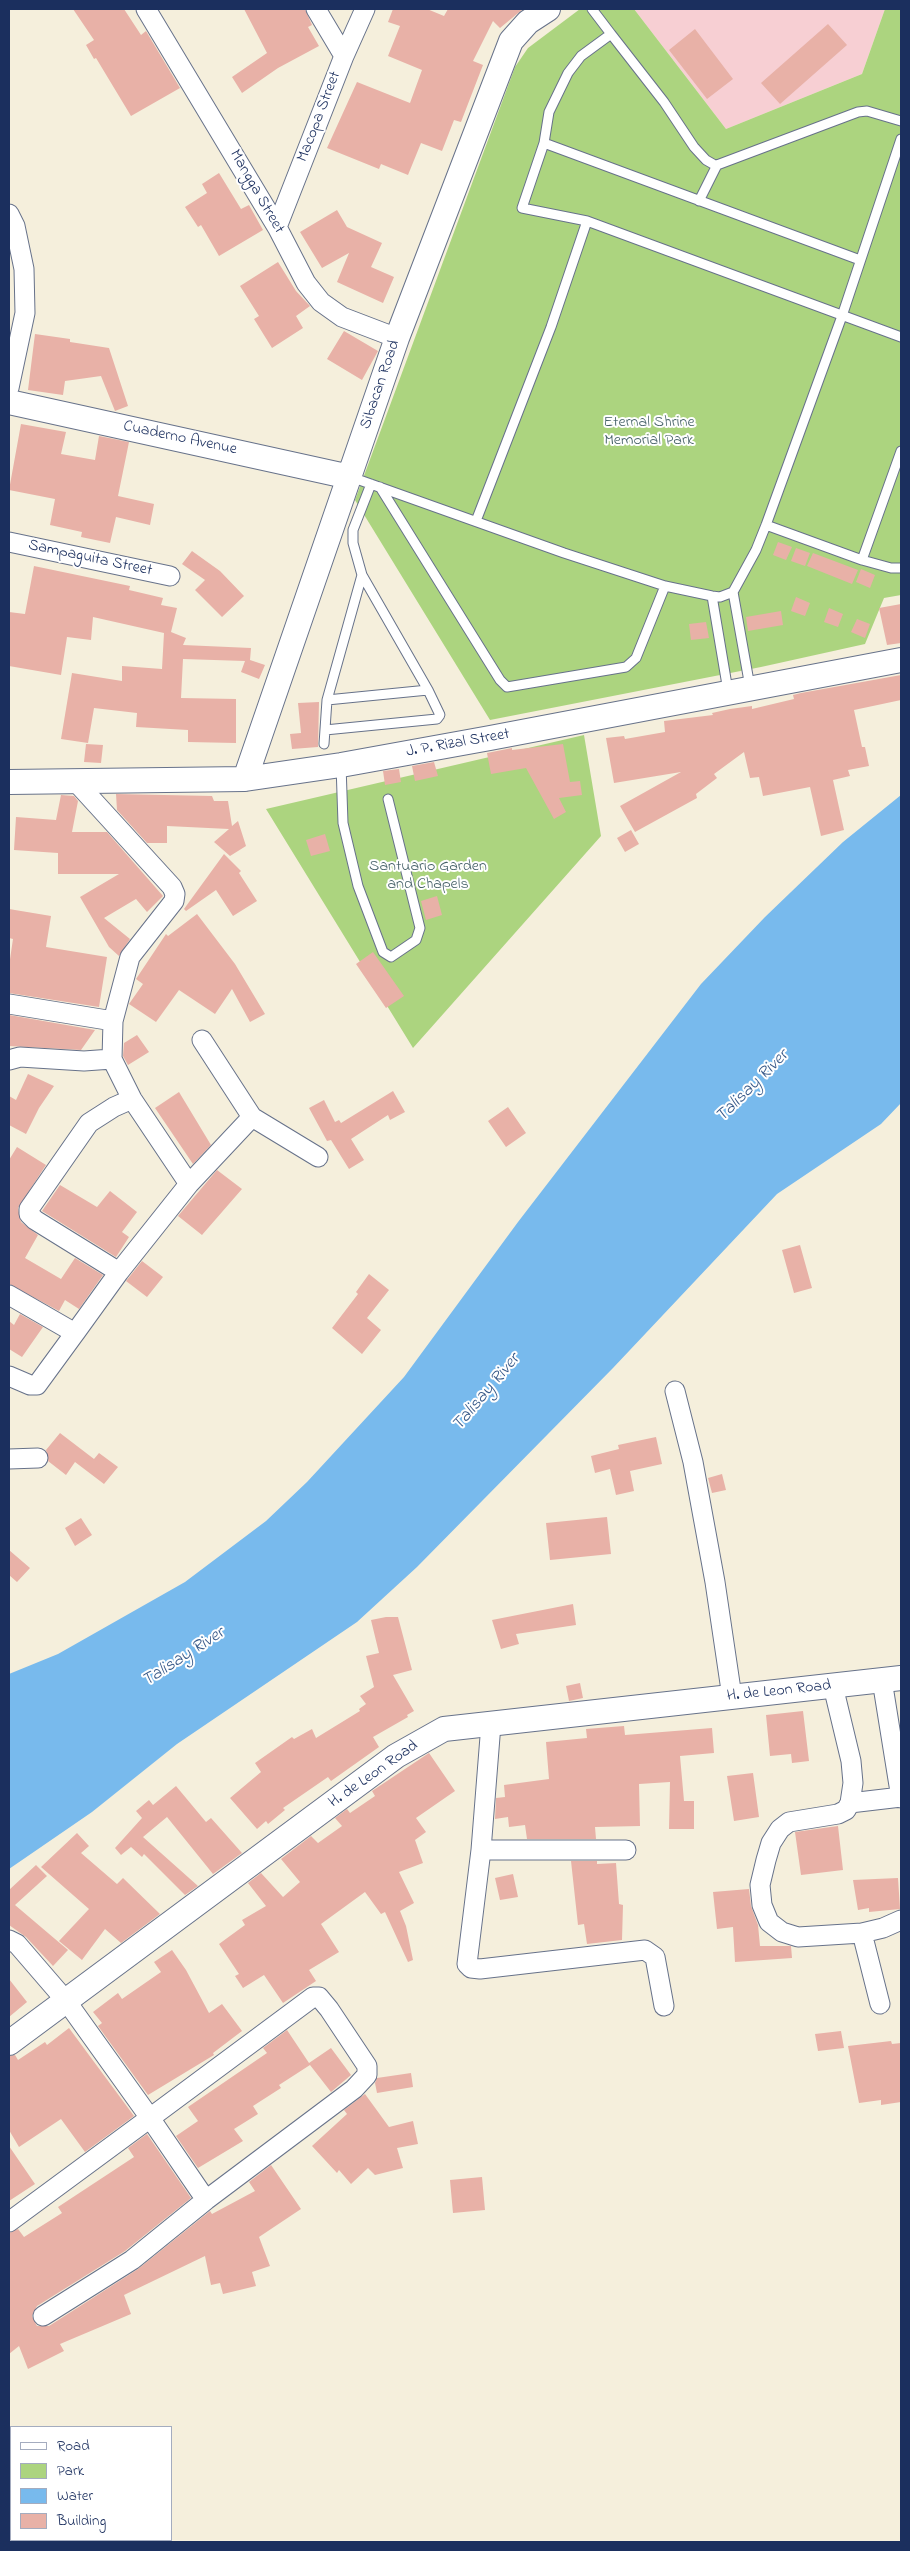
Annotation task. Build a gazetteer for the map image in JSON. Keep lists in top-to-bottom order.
{
  "streets": {
    "street": [
      "Macopa Street",
      "Mangga Street",
      "Sibacan Road",
      "Cuaderno Avenue",
      "Sampaguita Street",
      "J. P. Rizal Street",
      "H. de Leon Road"
    ]
  },
  "crossings": [
    ["Macopa Street", "Mangga Street"],
    ["Mangga Street", "Sibacan Road"],
    ["Sibacan Road", "Cuaderno Avenue"],
    ["Sibacan Road", "J. P. Rizal Street"]
  ],
  "water": ["Talisay River"],
  "parks": ["Eternal Shrine Memorial Park", "Santuario Garden and Chapels"],
  "legend": [
    "Road",
    "Park",
    "Water",
    "Building"
  ]
}
